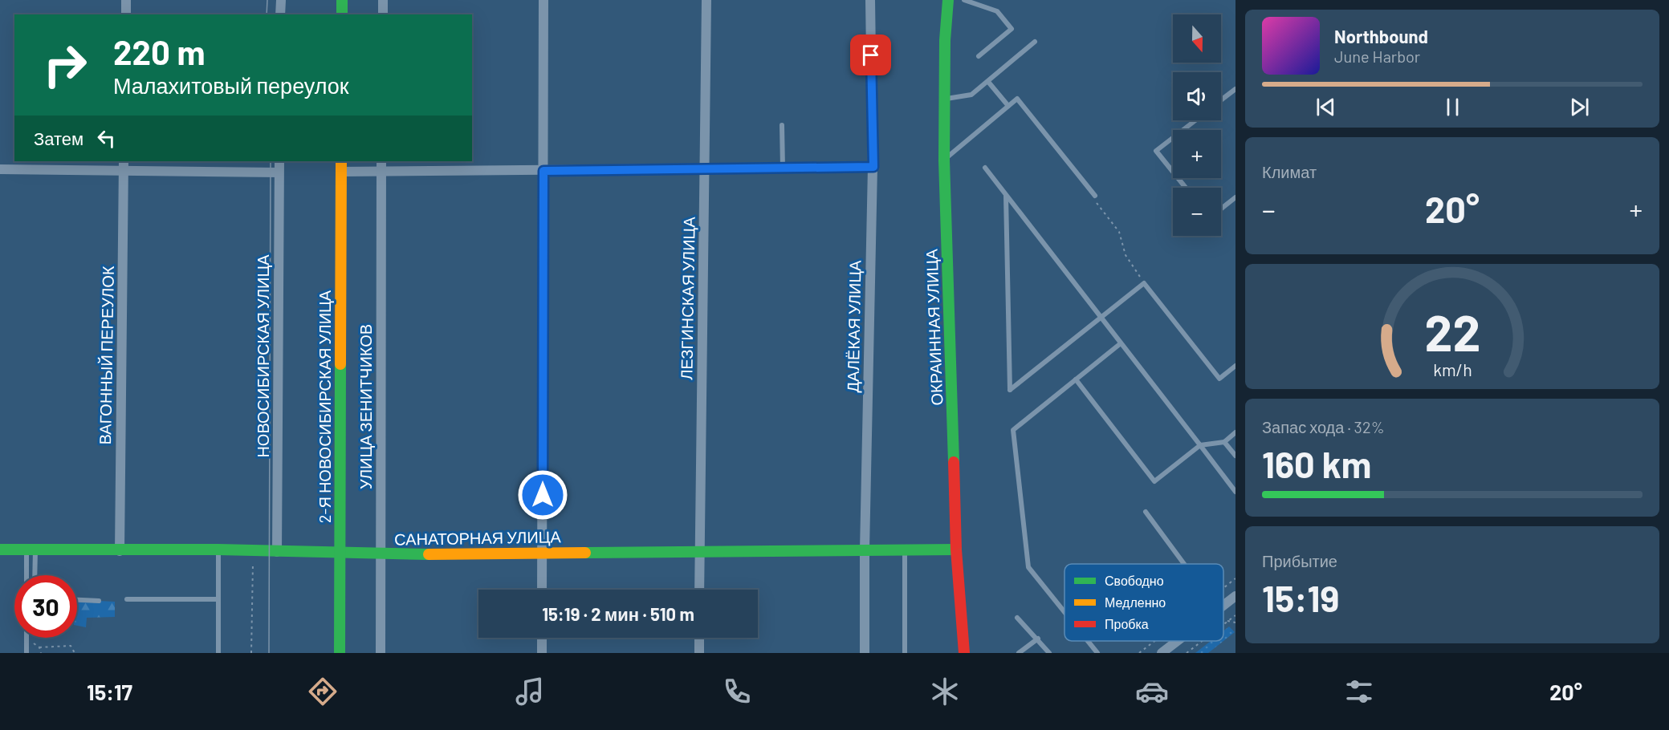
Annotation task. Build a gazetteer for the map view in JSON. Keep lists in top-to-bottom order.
{
  "streets": {
    "street": [
      "ЛЕЗГИНСКАЯ УЛИЦА",
      "ДАЛЁКАЯ УЛИЦА",
      "ОКРАИННАЯ УЛИЦА",
      "ВАГОННЫЙ ПЕРЕУЛОК",
      "НОВОСИБИРСКАЯ УЛИЦА",
      "2-Я НОВОСИБИРСКАЯ УЛИЦА",
      "УЛИЦА ЗЕНИТЧИКОВ",
      "САНАТОРНАЯ УЛИЦА"
    ]
  },
  "crossings": [
    ["ЛЕЗГИНСКАЯ УЛИЦА", "САНАТОРНАЯ УЛИЦА"],
    ["ДАЛЁКАЯ УЛИЦА", "САНАТОРНАЯ УЛИЦА"],
    ["ОКРАИННАЯ УЛИЦА", "САНАТОРНАЯ УЛИЦА"],
    ["ВАГОННЫЙ ПЕРЕУЛОК", "САНАТОРНАЯ УЛИЦА"],
    ["НОВОСИБИРСКАЯ УЛИЦА", "САНАТОРНАЯ УЛИЦА"],
    ["2-Я НОВОСИБИРСКАЯ УЛИЦА", "САНАТОРНАЯ УЛИЦА"],
    ["УЛИЦА ЗЕНИТЧИКОВ", "САНАТОРНАЯ УЛИЦА"]
  ],
  "legend": ["Свободно", "Медленно", "Пробка"],
  "north": "bottom",
  "page": {
    "map_buttons": ["+", "−"],
    "turn": ["220 m", "Малахитовый переулок"],
    "song": ["Northbound", "June Harbor"],
    "then": "Затем",
    "tile": [
      "Климат",
      ["Запас хода · 32%", "160 km"],
      ["Прибытие", "15:19"]
    ],
    "heat": ["−", "20°", "+"],
    "limit": "30",
    "trip": "15:19 · 2 мин · 510 m",
    "tabs": ["15:17", "20°"],
    "gauge": ["22", "km/h"]
  }
}
